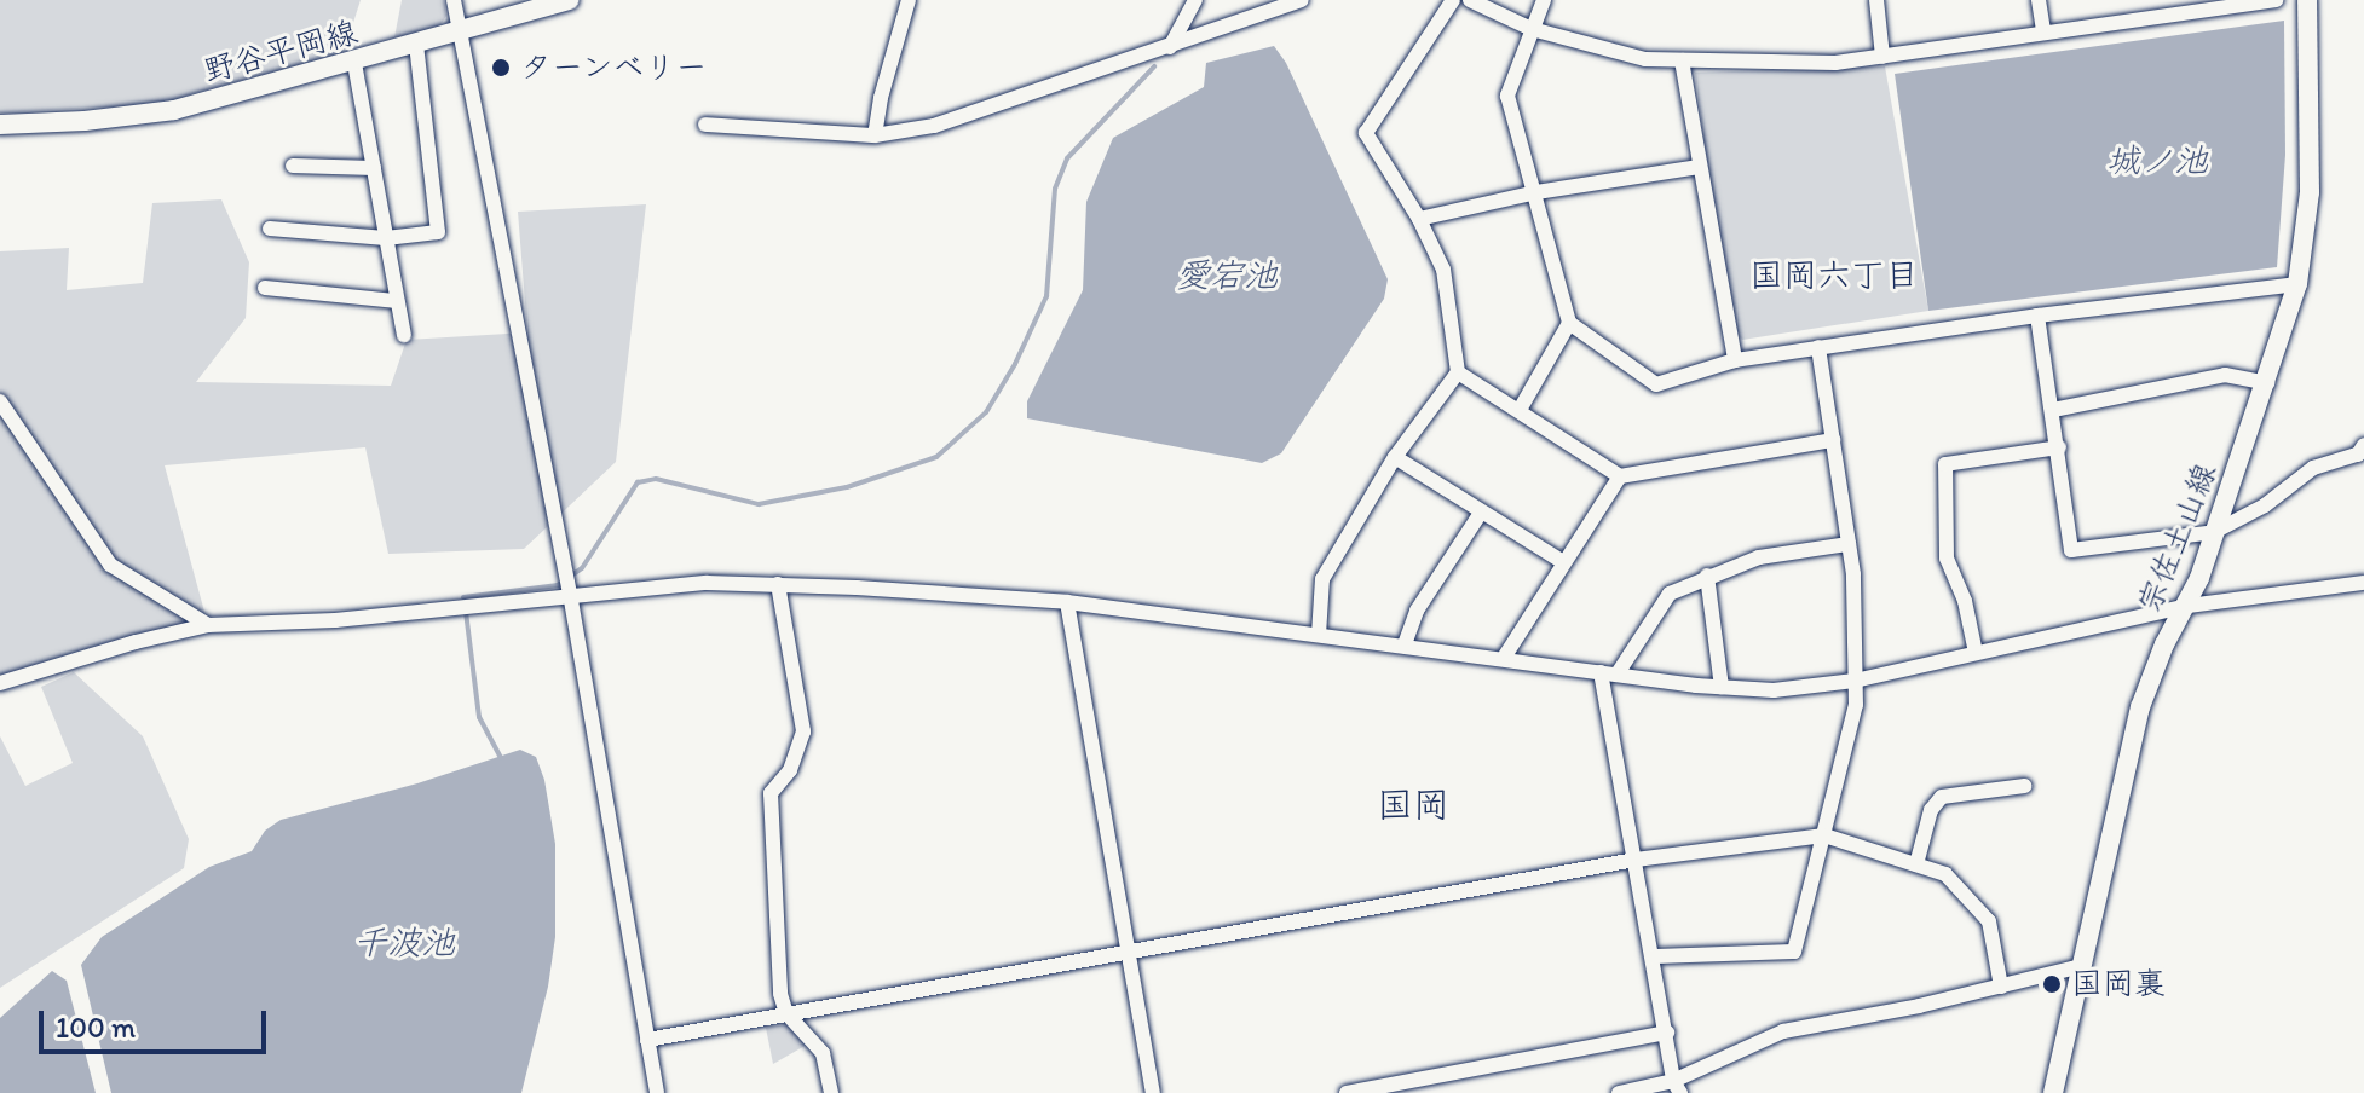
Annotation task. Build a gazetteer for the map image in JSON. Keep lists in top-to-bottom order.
{
  "streets": {
    "main road": ["野谷平岡線", "宗佐土山線"]
  },
  "districts": ["国岡六丁目", "国岡"],
  "water": ["城ノ池", "愛宕池", "千波池"],
  "places": ["ターンベリー", "国岡裏"],
  "scale_bar": "100 m"
}
